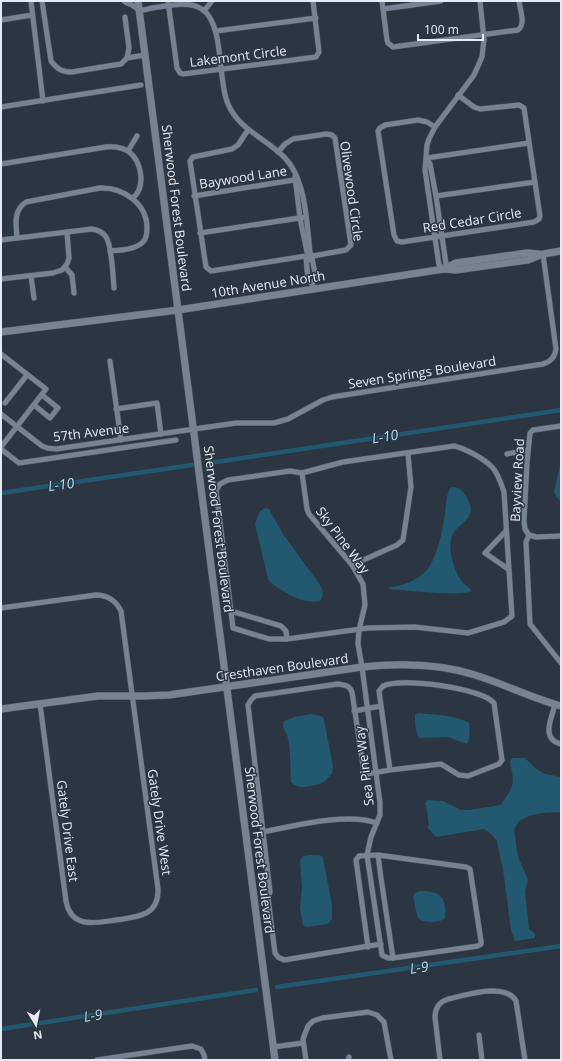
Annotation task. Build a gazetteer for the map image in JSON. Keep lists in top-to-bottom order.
{
  "streets": {
    "street": [
      "Lakemont Circle",
      "Baywood Lane",
      "Olivewood Circle",
      "Sherwood Forest Boulevard",
      "Red Cedar Circle",
      "10th Avenue North",
      "Seven Springs Boulevard",
      "57th Avenue",
      "Bayview Road",
      "Sky Pine Way",
      "Cresthaven Boulevard",
      "Sea Pine Way",
      "Gately Drive West",
      "Gately Drive East"
    ]
  },
  "crossings": [
    ["Baywood Lane", "Olivewood Circle"],
    ["Sherwood Forest Boulevard", "10th Avenue North"],
    ["Sherwood Forest Boulevard", "Seven Springs Boulevard"],
    ["Sherwood Forest Boulevard", "57th Avenue"],
    ["Sherwood Forest Boulevard", "Cresthaven Boulevard"],
    ["10th Avenue North", "Seven Springs Boulevard"],
    ["Seven Springs Boulevard", "57th Avenue"],
    ["Sky Pine Way", "Cresthaven Boulevard"],
    ["Sky Pine Way", "Sea Pine Way"],
    ["Cresthaven Boulevard", "Sea Pine Way"],
    ["Cresthaven Boulevard", "Gately Drive West"],
    ["Cresthaven Boulevard", "Gately Drive East"],
    ["Gately Drive West", "Gately Drive East"]
  ],
  "water": ["L-10", "L-9"],
  "scale_bar": "100 m",
  "north": "bottom"
}
